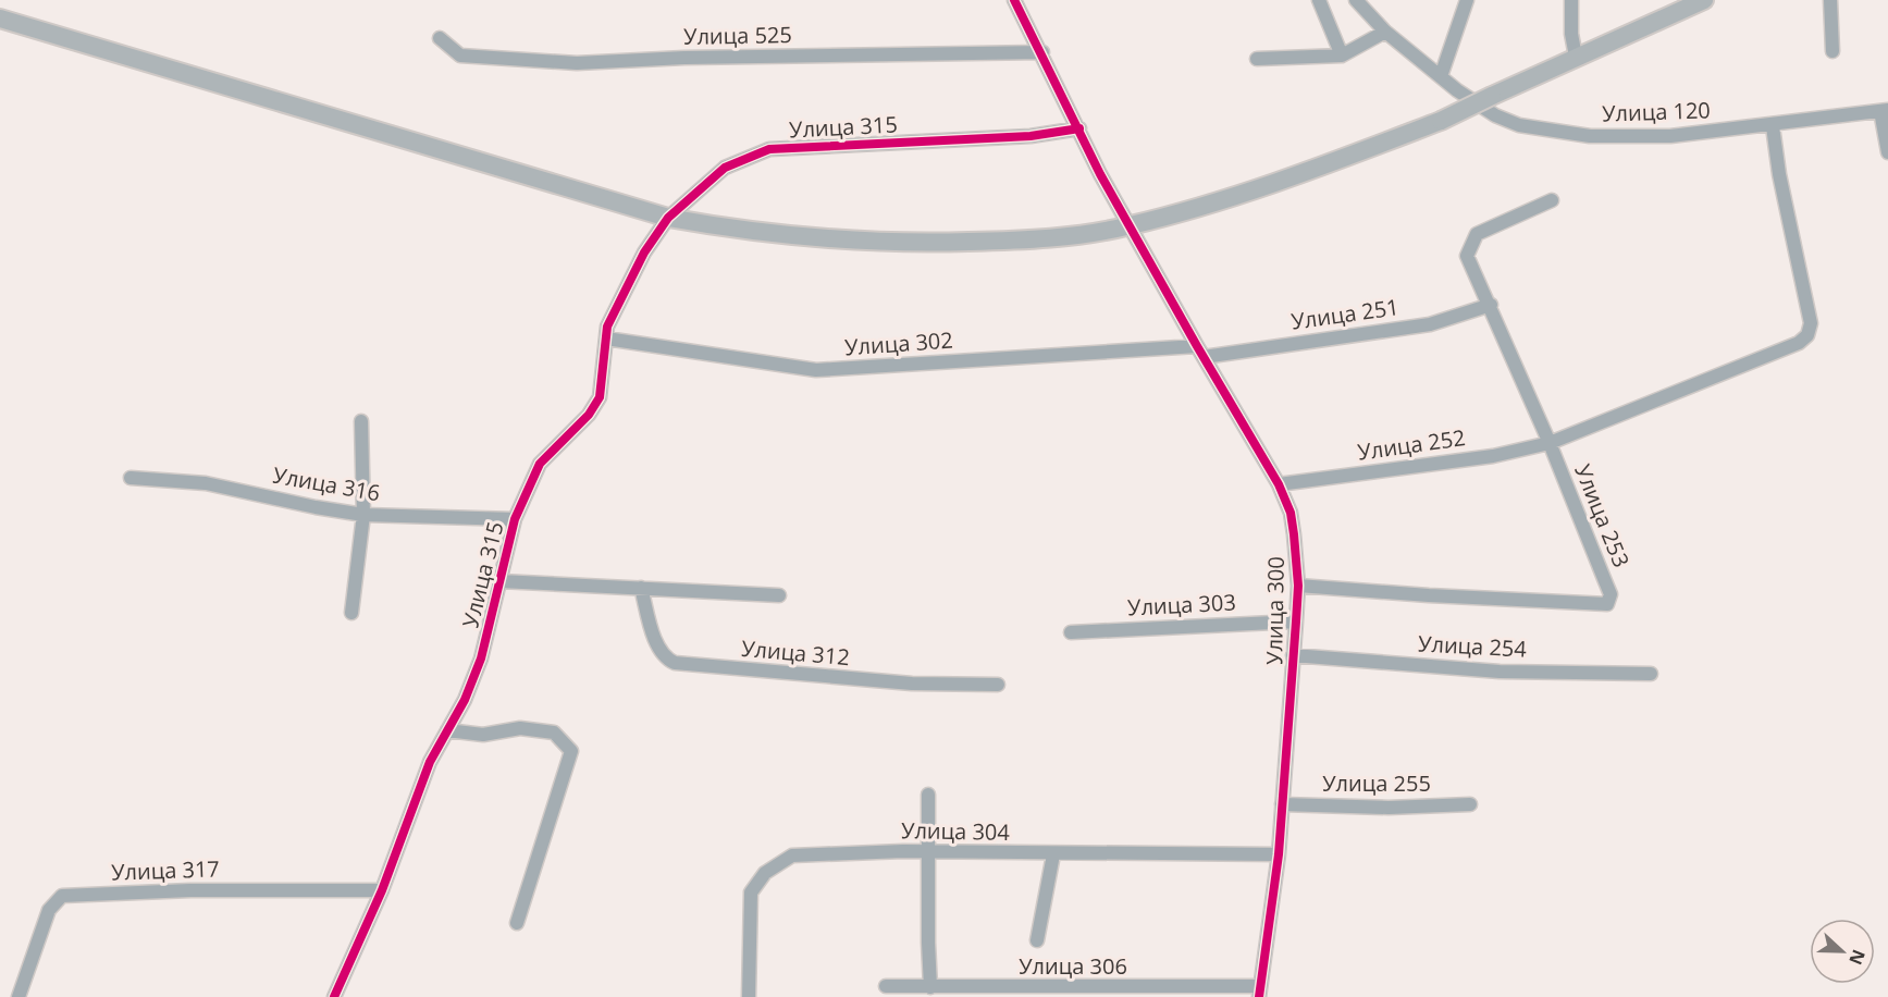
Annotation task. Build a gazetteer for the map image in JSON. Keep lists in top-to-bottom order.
{
  "streets": {
    "street": [
      "Улица 525",
      "Улица 120",
      "Улица 315",
      "Улица 251",
      "Улица 302",
      "Улица 252",
      "Улица 316",
      "Улица 253",
      "Улица 303",
      "Улица 300",
      "Улица 254",
      "Улица 312",
      "Улица 255",
      "Улица 304",
      "Улица 317",
      "Улица 306"
    ]
  },
  "crossings": [
    ["Улица 525", "Улица 300"],
    ["Улица 120", "Улица 252"],
    ["Улица 315", "Улица 302"],
    ["Улица 315", "Улица 316"],
    ["Улица 315", "Улица 300"],
    ["Улица 315", "Улица 317"],
    ["Улица 251", "Улица 302"],
    ["Улица 251", "Улица 300"],
    ["Улица 302", "Улица 300"],
    ["Улица 252", "Улица 253"],
    ["Улица 252", "Улица 300"],
    ["Улица 253", "Улица 300"],
    ["Улица 303", "Улица 300"],
    ["Улица 300", "Улица 254"],
    ["Улица 300", "Улица 255"],
    ["Улица 300", "Улица 304"],
    ["Улица 300", "Улица 306"]
  ],
  "north": "right"
}
